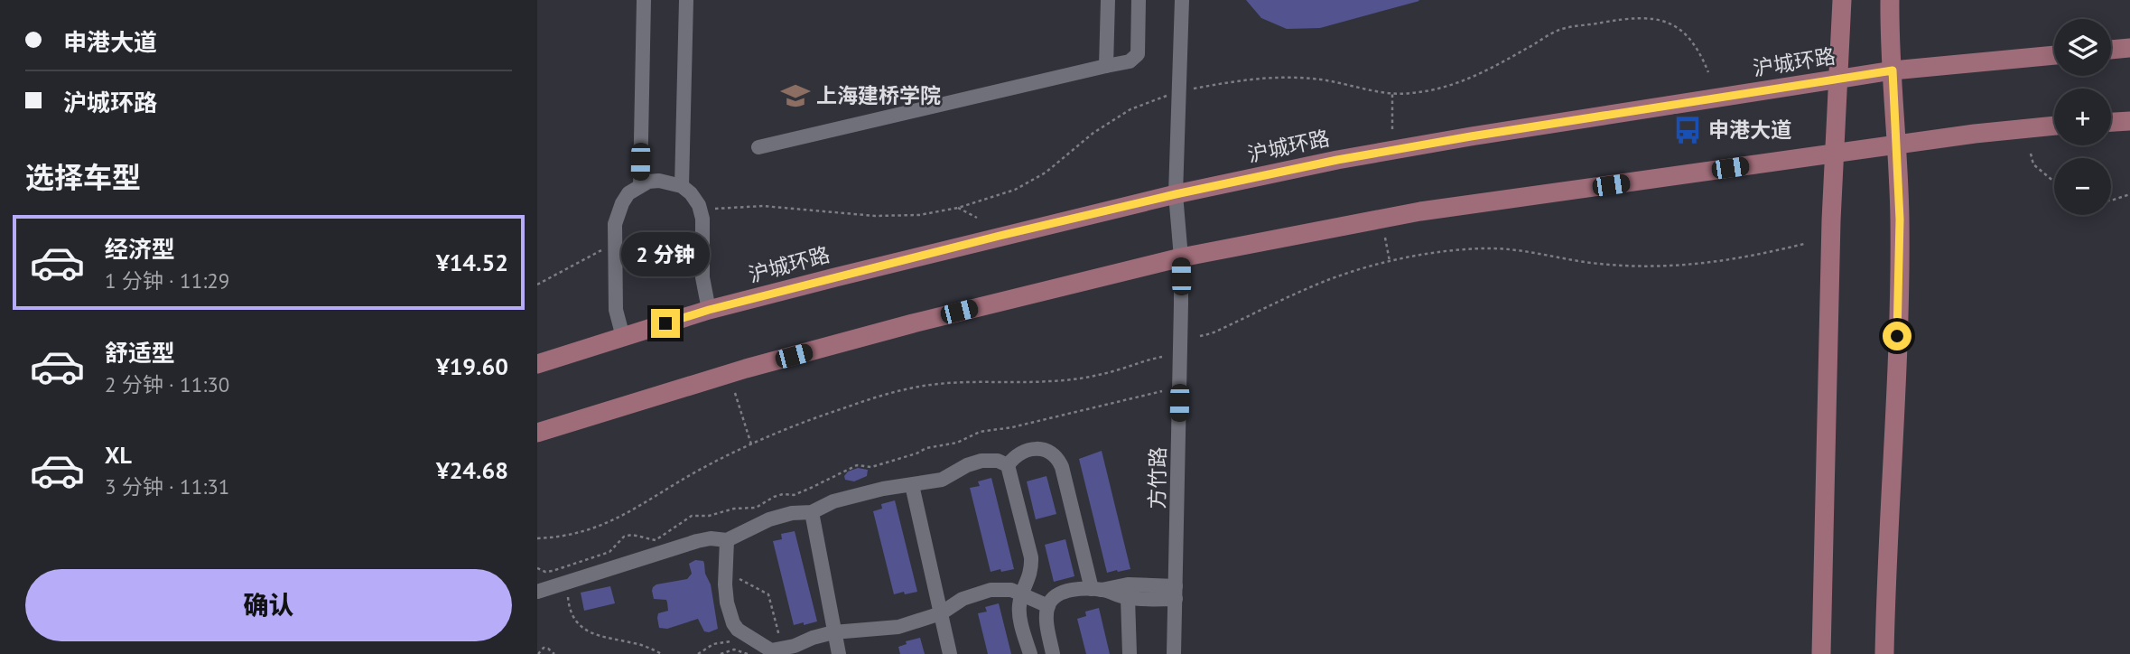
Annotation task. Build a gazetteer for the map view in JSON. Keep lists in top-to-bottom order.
{
  "streets": {
    "main road": ["沪城环路"],
    "street": ["方竹路"]
  },
  "crossings": [
    ["沪城环路", "方竹路"]
  ],
  "places": {
    "school or university": ["上海建桥学院"],
    "bus stop": ["申港大道"]
  },
  "page": {
    "banner": ["申港大道", "沪城环路"],
    "map_buttons": ["+", "−"],
    "heading": "选择车型",
    "list": [
      {
        "name": "经济型",
        "note": "1 分钟 · 11:29",
        "value": "¥14.52"
      },
      {
        "name": "舒适型",
        "note": "2 分钟 · 11:30",
        "value": "¥19.60"
      },
      {
        "name": "XL",
        "note": "3 分钟 · 11:31",
        "value": "¥24.68"
      }
    ],
    "bubble": "2 分钟",
    "buttons": "确认"
  }
}
